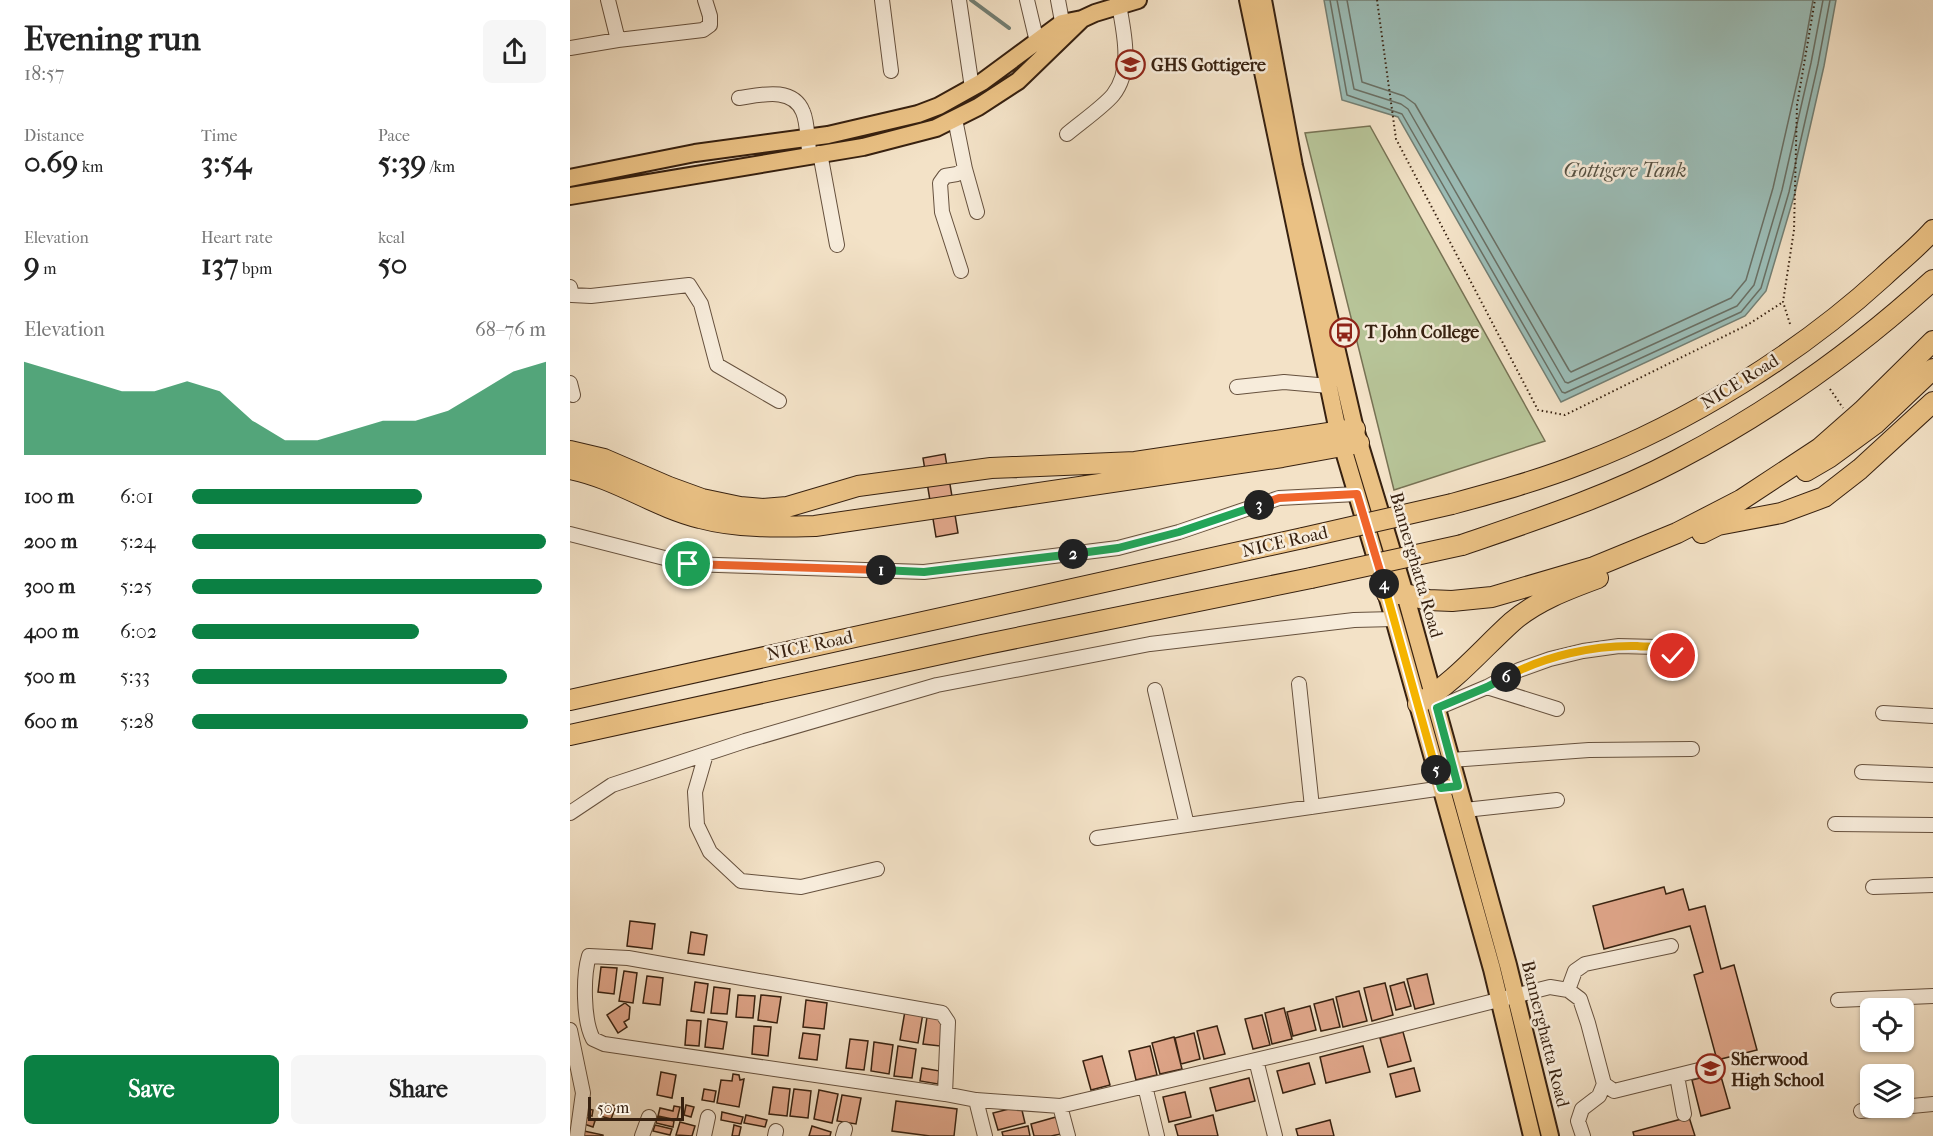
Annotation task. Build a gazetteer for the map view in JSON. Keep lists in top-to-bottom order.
{
  "streets": {
    "highway": ["NICE Road"],
    "main road": ["Bannerghatta Road"]
  },
  "water": ["Gottigere Tank"],
  "places": {
    "school or university": ["GHS Gottigere", "Sherwood High School"],
    "bus stop": ["T John College"]
  },
  "scale_bar": "50 m",
  "page": {
    "heading": ["Evening run", "18:57"],
    "stats": [
      ["Distance", "0.69 km"],
      ["Time", "3:54"],
      ["Pace", "5:39 /km"],
      ["Elevation", "9 m"],
      ["Heart rate", "137 bpm"],
      ["kcal", "50"]
    ],
    "chart": ["Elevation", "68–76 m"],
    "list": [
      {
        "name": "100 m",
        "note": "6:01"
      },
      {
        "name": "200 m",
        "note": "5:24"
      },
      {
        "name": "300 m",
        "note": "5:25"
      },
      {
        "name": "400 m",
        "note": "6:02"
      },
      {
        "name": "500 m",
        "note": "5:33"
      },
      {
        "name": "600 m",
        "note": "5:28"
      }
    ],
    "pins": [
      "3",
      "2",
      "1",
      "4",
      "6",
      "5"
    ],
    "buttons": ["Save", "Share"],
    "scale": "50 m"
  }
}
